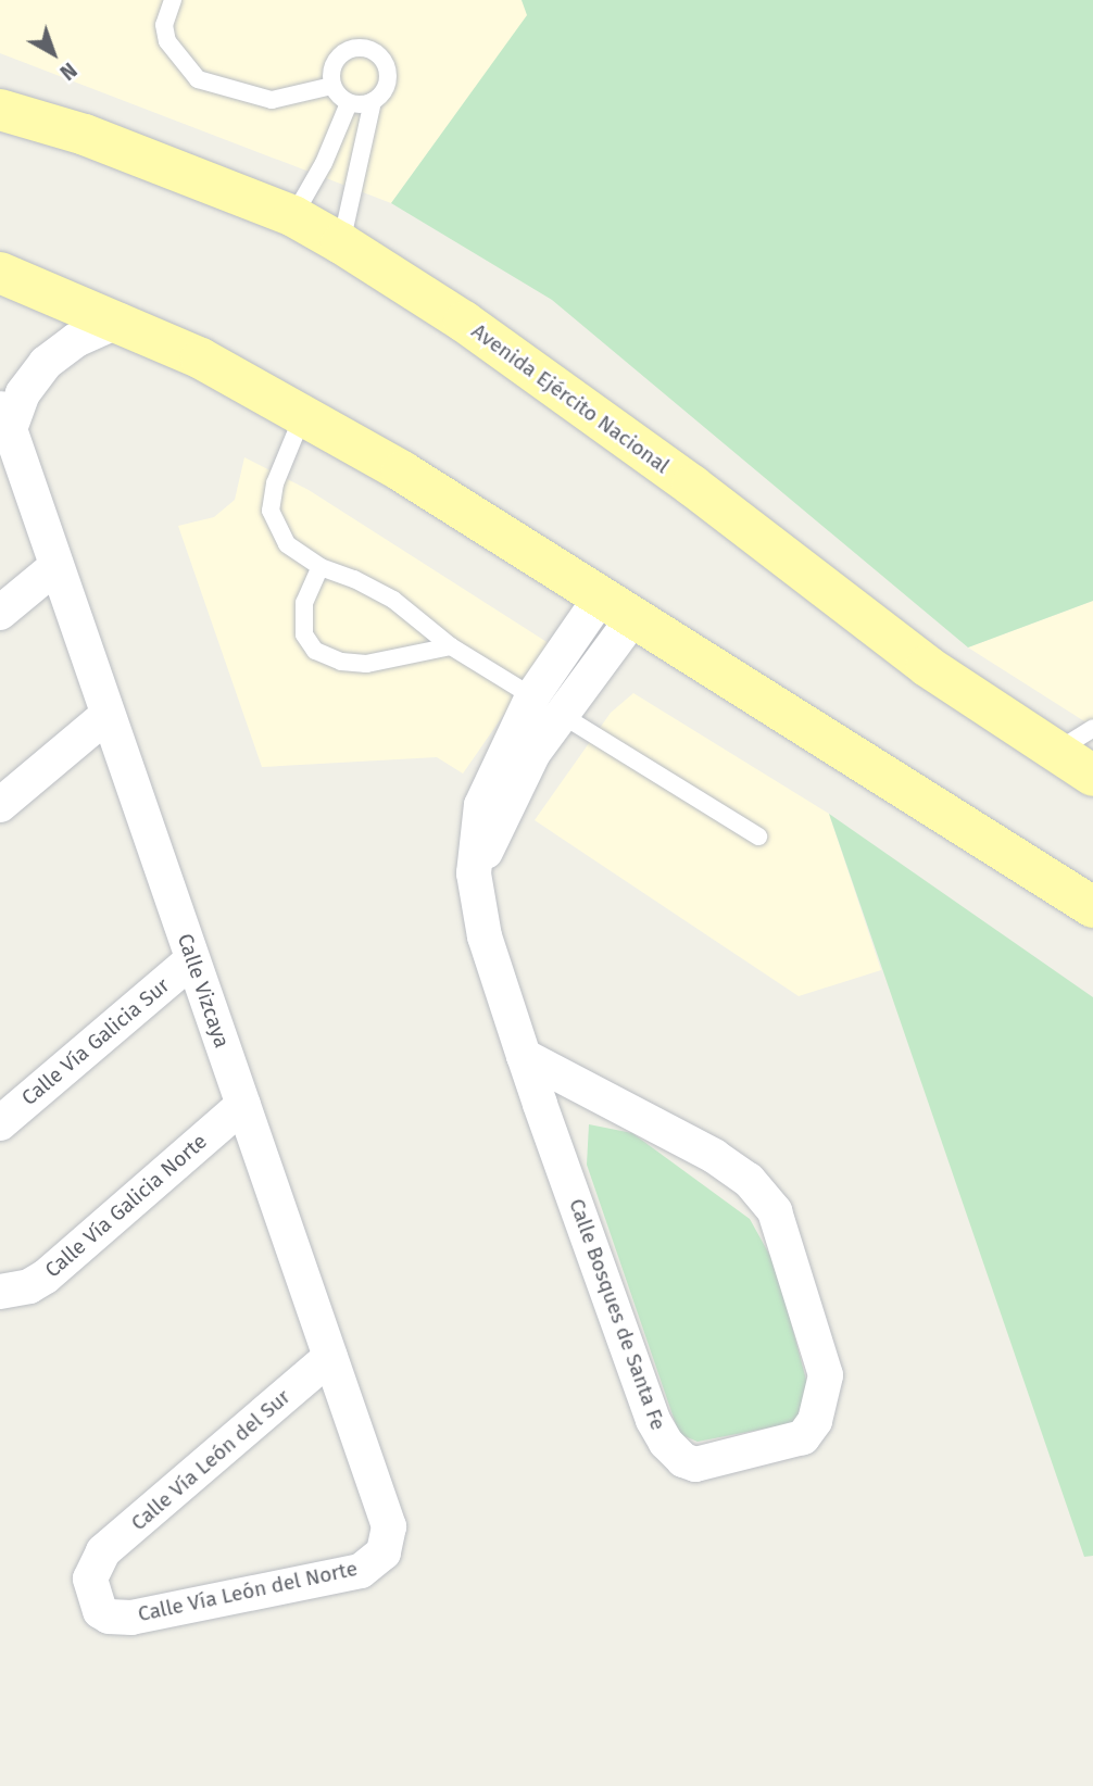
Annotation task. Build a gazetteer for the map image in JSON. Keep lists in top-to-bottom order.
{
  "streets": {
    "main road": ["Avenida Ejército Nacional"],
    "street": [
      "Calle Vizcaya",
      "Calle Vía Galicia Sur",
      "Calle Vía Galicia Norte",
      "Calle Bosques de Santa Fe",
      "Calle Vía León del Sur",
      "Calle Vía León del Norte"
    ]
  },
  "crossings": [
    ["Calle Vizcaya", "Calle Vía Galicia Sur"],
    ["Calle Vizcaya", "Calle Vía Galicia Norte"],
    ["Calle Vizcaya", "Calle Vía León del Sur"],
    ["Calle Vizcaya", "Calle Vía León del Norte"],
    ["Calle Vía León del Sur", "Calle Vía León del Norte"]
  ],
  "north": "bottom right"
}
